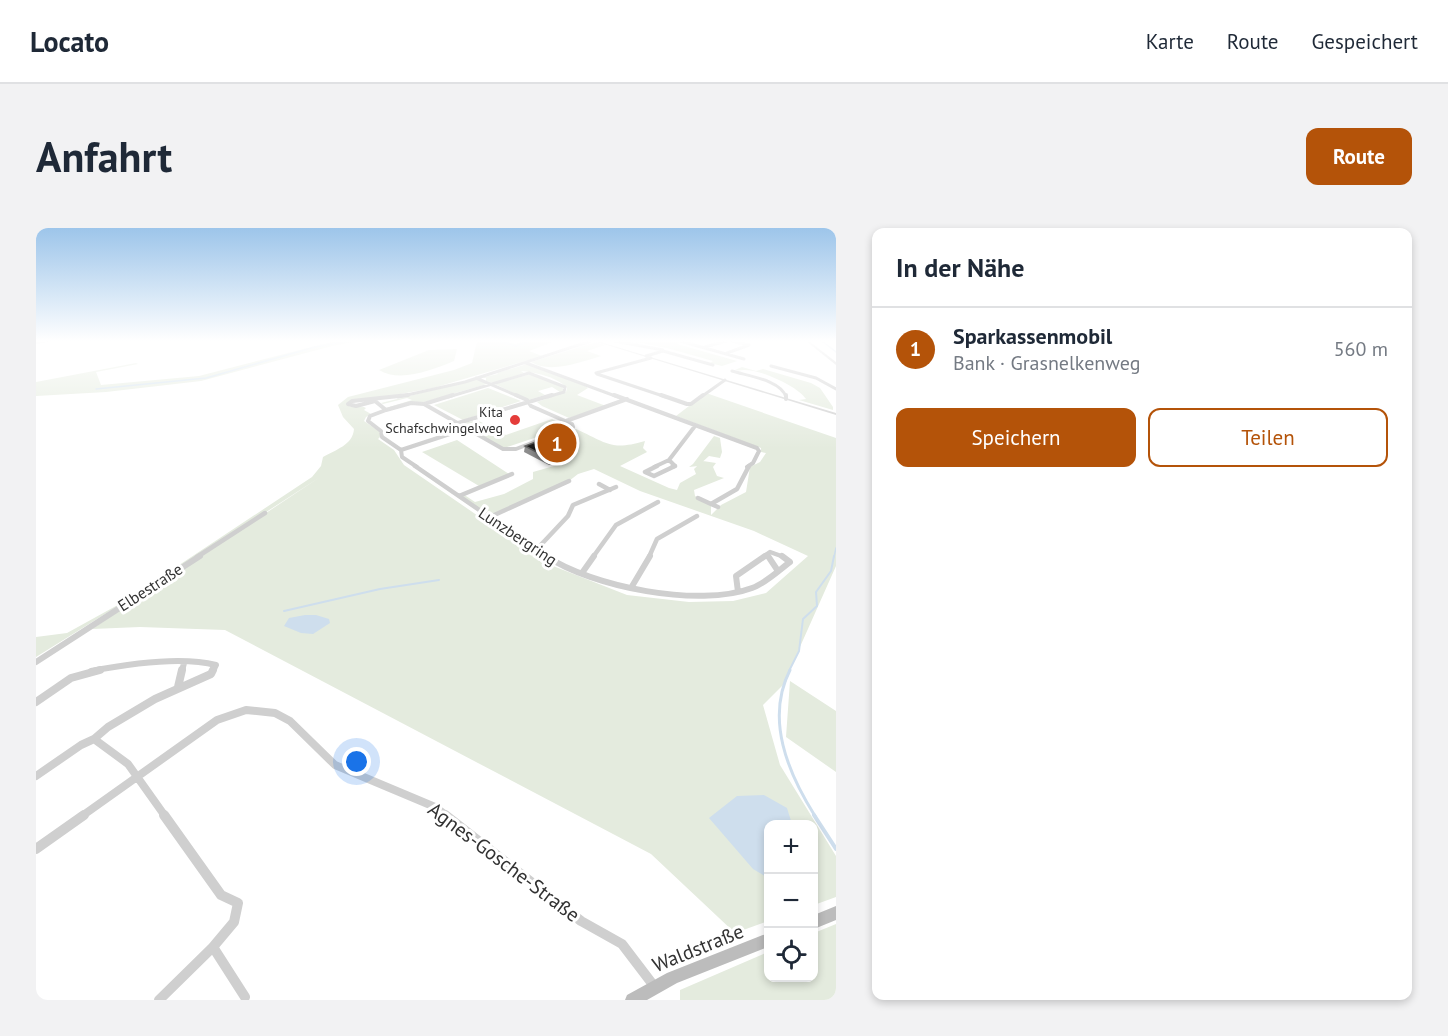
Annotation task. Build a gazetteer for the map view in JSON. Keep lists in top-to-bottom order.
{
  "streets": {
    "main road": ["Waldstraße"],
    "street": ["Lunzbergring", "Elbestraße", "Agnes-Gosche-Straße"]
  },
  "crossings": [
    ["Agnes-Gosche-Straße", "Waldstraße"]
  ],
  "places": ["Kita Schafschwingelweg"],
  "page": {
    "header": "Locato",
    "nav": ["Karte", "Route", "Gespeichert"],
    "buttons": [
      "Route",
      ["Speichern", "Teilen"]
    ],
    "title": "Anfahrt",
    "heading": "In der Nähe",
    "list": [
      {
        "mark": "1",
        "name": "Sparkassenmobil",
        "note": "Bank · Grasnelkenweg",
        "value": "560 m"
      }
    ],
    "pins": "1",
    "map_buttons": ["+", "−"]
  }
}
